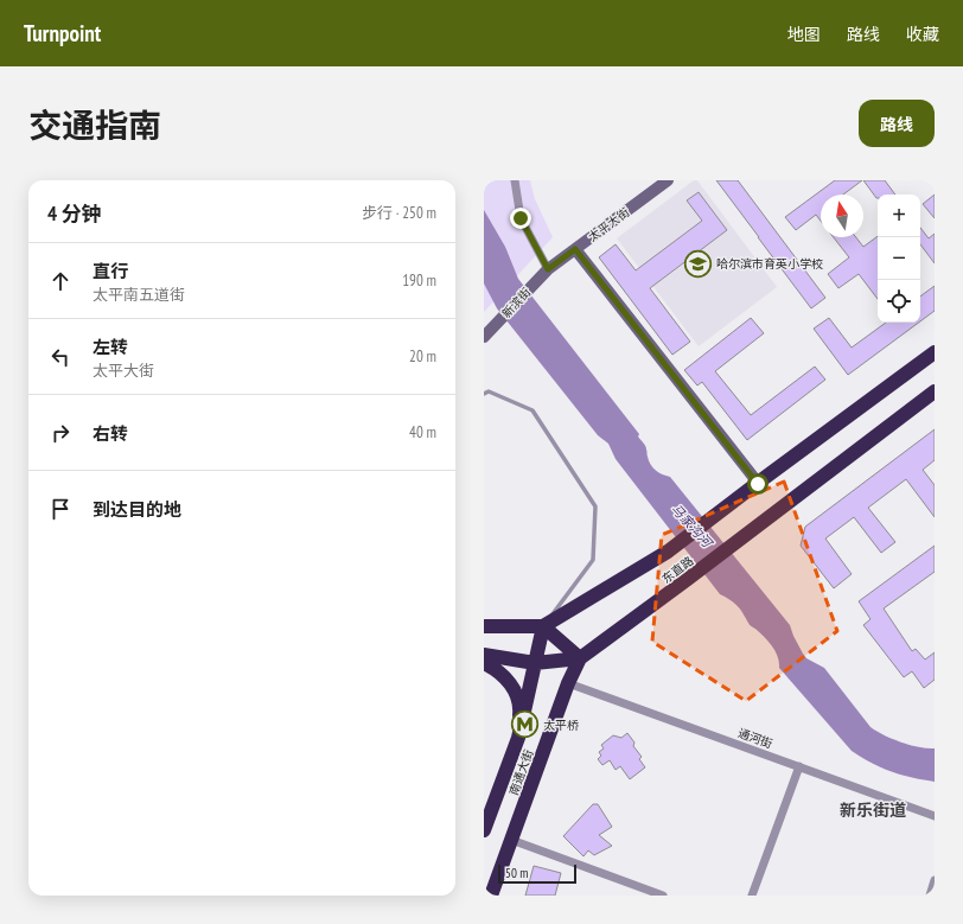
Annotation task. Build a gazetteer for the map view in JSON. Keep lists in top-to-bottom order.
{
  "streets": {
    "highway": ["东直路", "南通大街"],
    "street": ["太平大街", "新滨街", "通河街"]
  },
  "crossings": [
    ["太平大街", "新滨街"],
    ["东直路", "南通大街"],
    ["通河街", "南通大街"]
  ],
  "districts": ["新乐街道"],
  "water": ["马家沟河"],
  "places": {
    "school or university": ["哈尔滨市育英小学校"],
    "metro station": ["太平桥"]
  },
  "scale_bar": "50 m",
  "north": "top",
  "page": {
    "header": "Turnpoint",
    "nav": ["地图", "路线", "收藏"],
    "title": "交通指南",
    "buttons": "路线",
    "heading": ["4 分钟", "步行 · 250 m"],
    "map_buttons": ["+", "−"],
    "list": [
      ["直行", "太平南五道街", "190 m"],
      ["左转", "太平大街", "20 m"],
      ["右转", "40 m"],
      "到达目的地"
    ],
    "scale": "50 m"
  }
}
